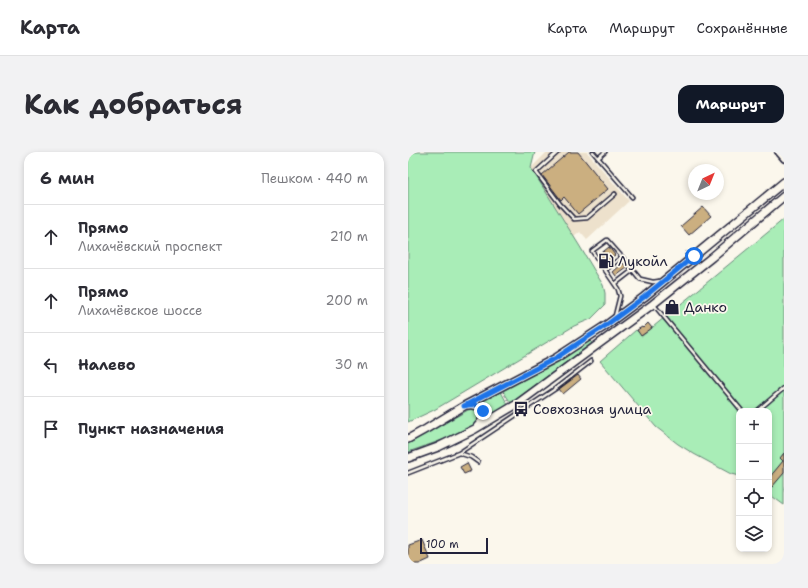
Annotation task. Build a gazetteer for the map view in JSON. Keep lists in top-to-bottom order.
{
  "places": {
    "fuel station": ["Лукойл"],
    "shop": ["Данко"],
    "bus stop": ["Совхозная улица"]
  },
  "scale_bar": "100 m",
  "north": "top right",
  "page": {
    "header": "Карта",
    "nav": ["Карта", "Маршрут", "Сохранённые"],
    "title": "Как добраться",
    "buttons": "Маршрут",
    "heading": ["6 мин", "Пешком · 440 m"],
    "list": [
      ["Прямо", "Лихачёвский проспект", "210 m"],
      ["Прямо", "Лихачёвское шоссе", "200 m"],
      ["Налево", "30 m"],
      "Пункт назначения"
    ],
    "map_buttons": ["+", "−"],
    "scale": "100 m"
  }
}
